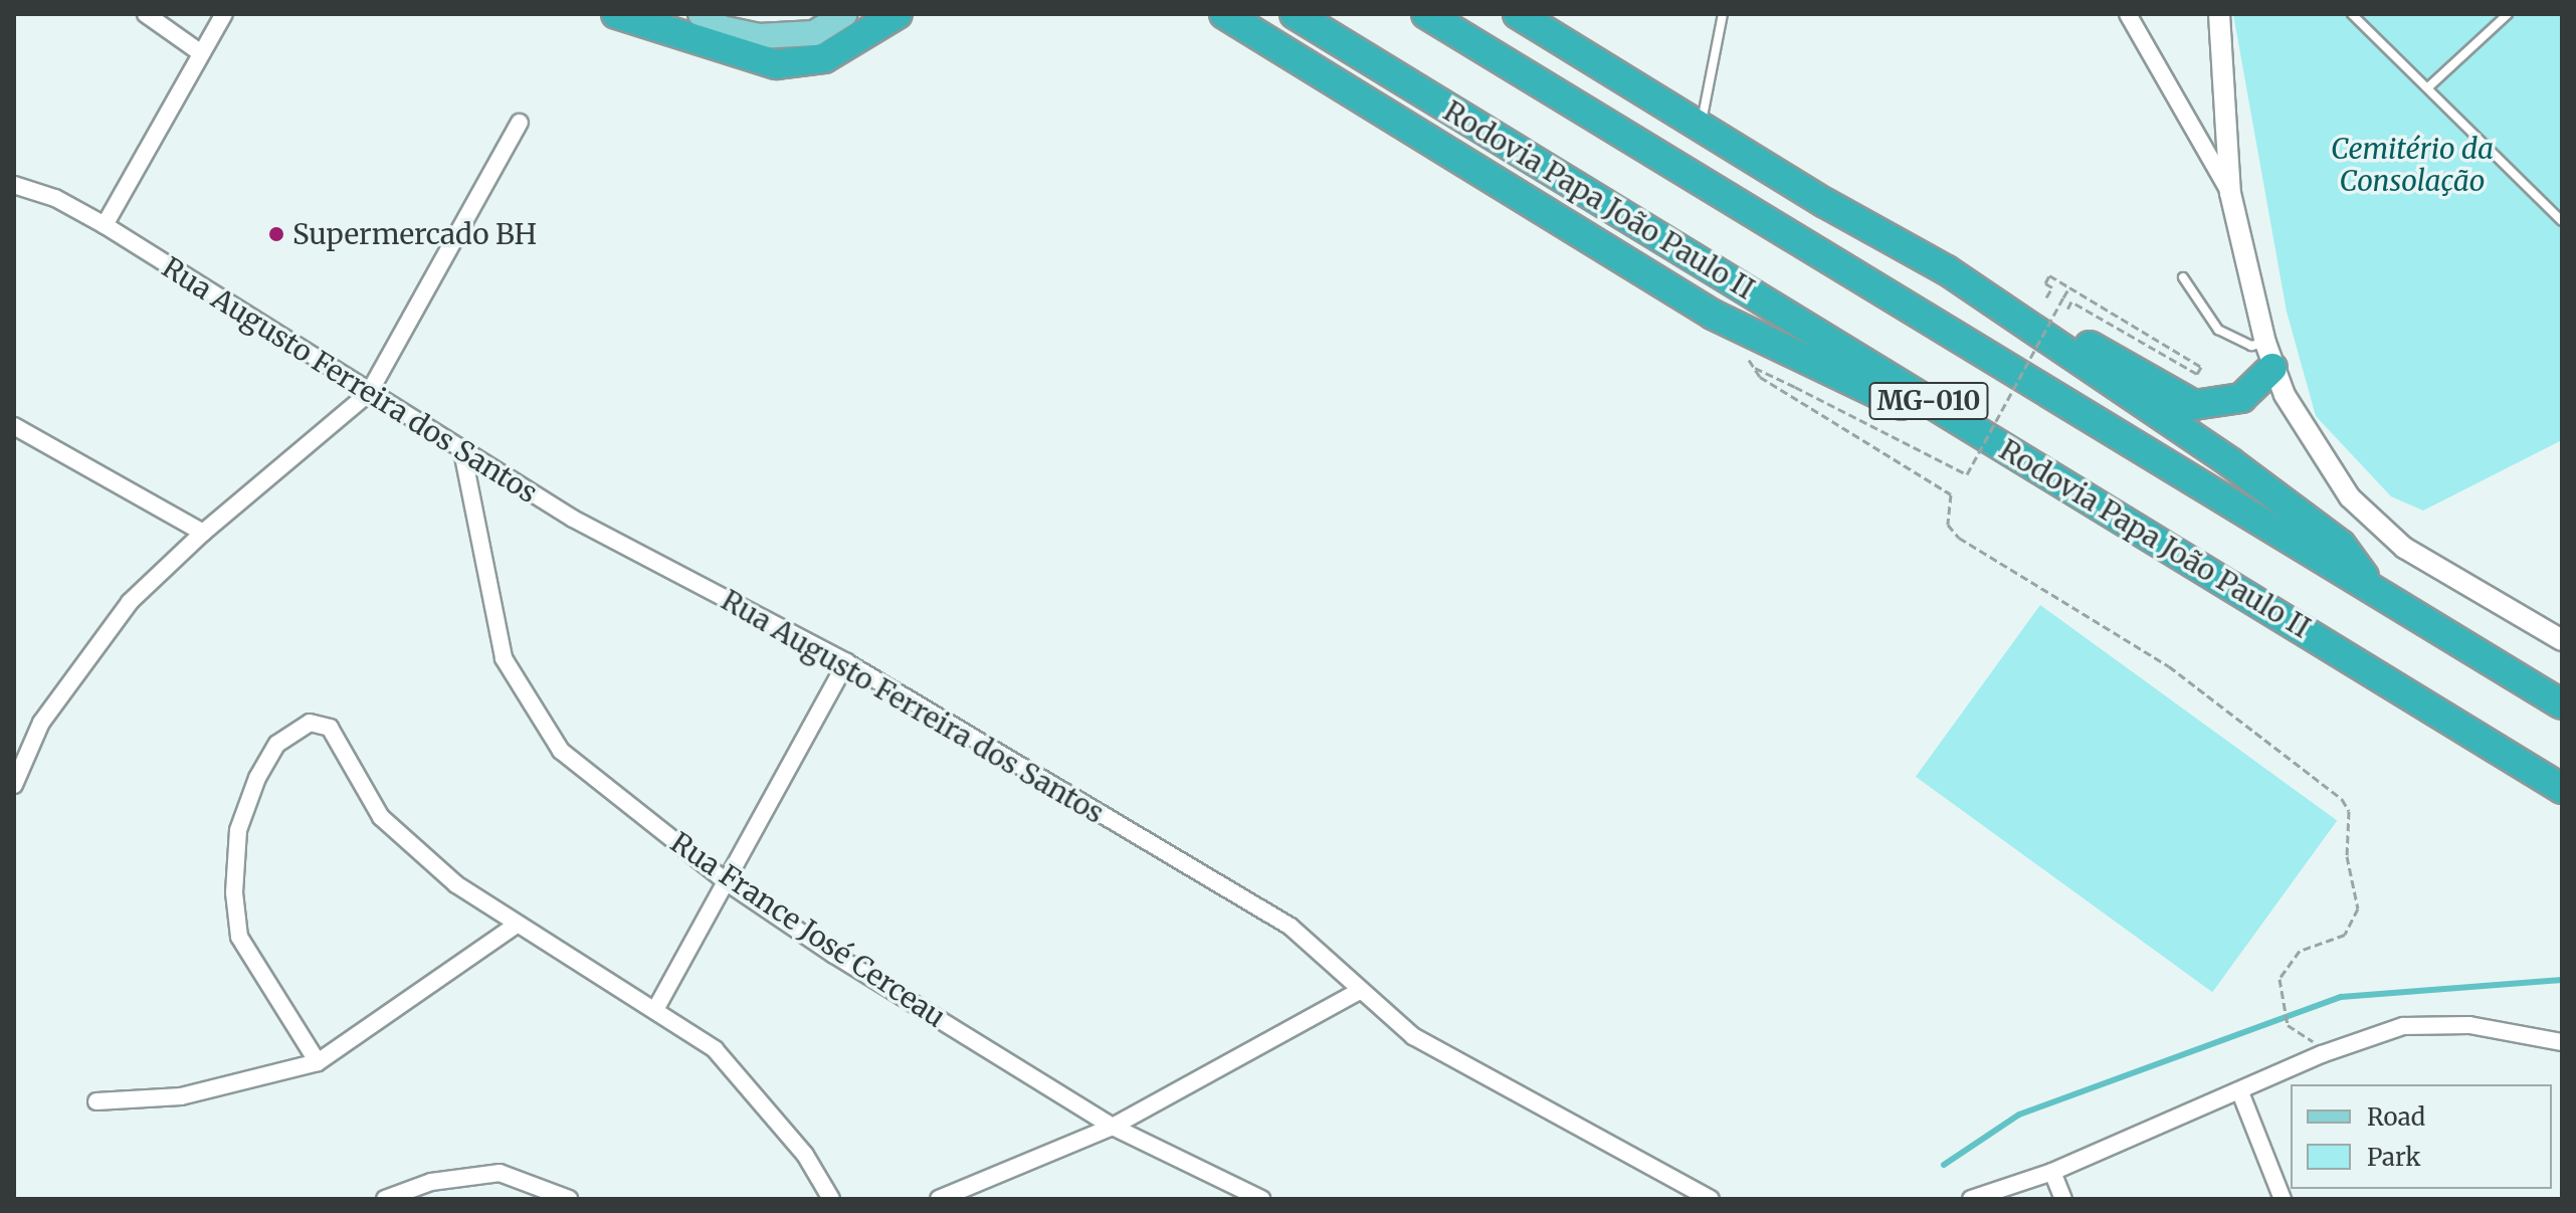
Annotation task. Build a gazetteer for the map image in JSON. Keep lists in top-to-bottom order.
{
  "streets": {
    "highway": ["Rodovia Papa João Paulo II", "MG-010"],
    "street": ["Rua Augusto Ferreira dos Santos", "Rua France José Cerceau"]
  },
  "crossings": [
    ["Rua Augusto Ferreira dos Santos", "Rua France José Cerceau"]
  ],
  "parks": ["Cemitério da Consolação"],
  "places": ["Supermercado BH"],
  "legend": ["Road", "Park"]
}
